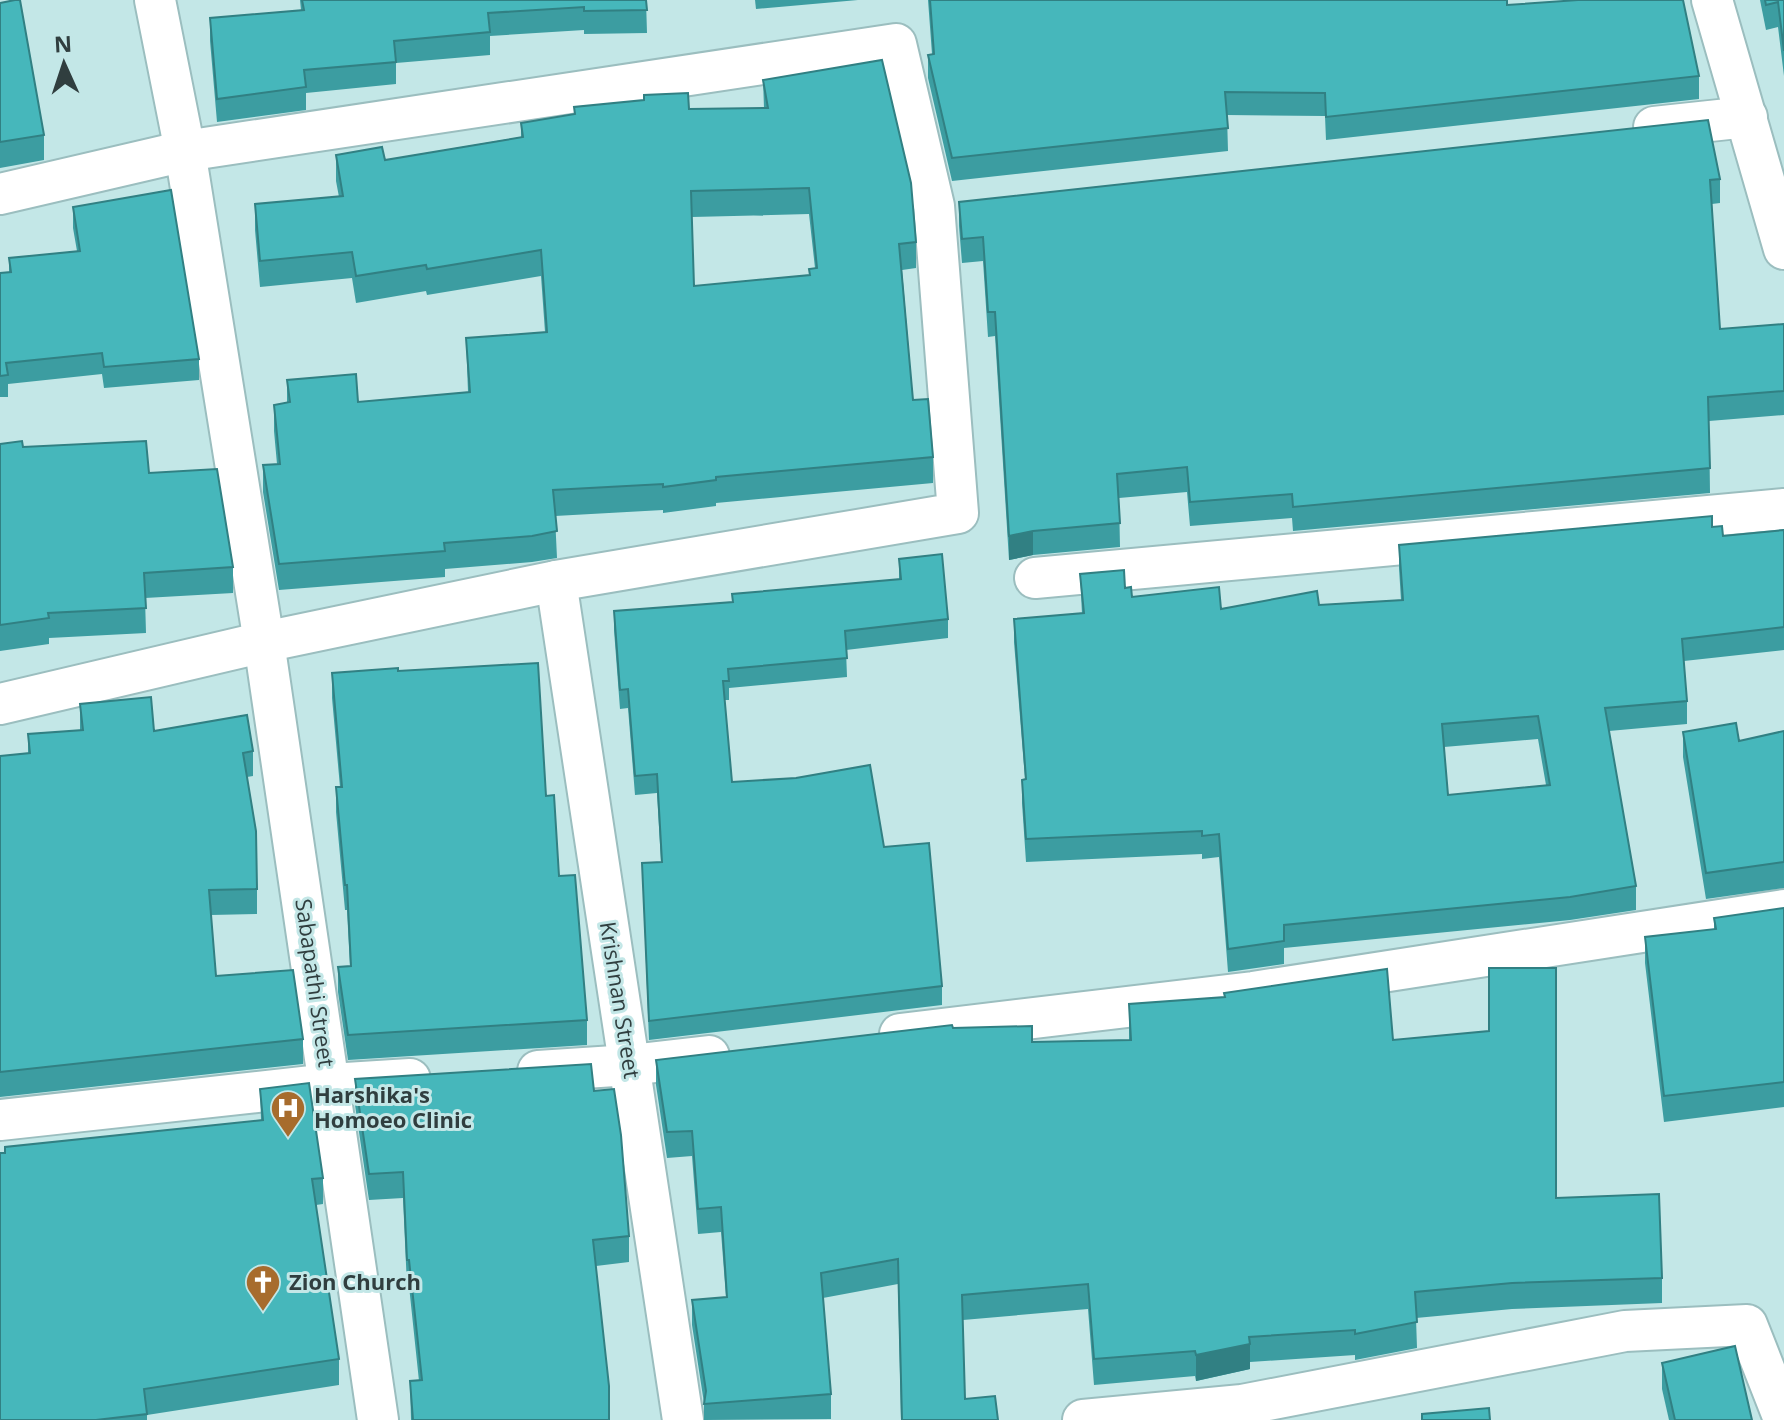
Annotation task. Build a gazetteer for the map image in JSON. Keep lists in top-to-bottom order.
{
  "streets": {
    "street": ["Sabapathi Street", "Krishnan Street"]
  },
  "places": {
    "hospital": ["Harshika's Homoeo Clinic"],
    "church": ["Zion Church"]
  },
  "north": "top"
}
